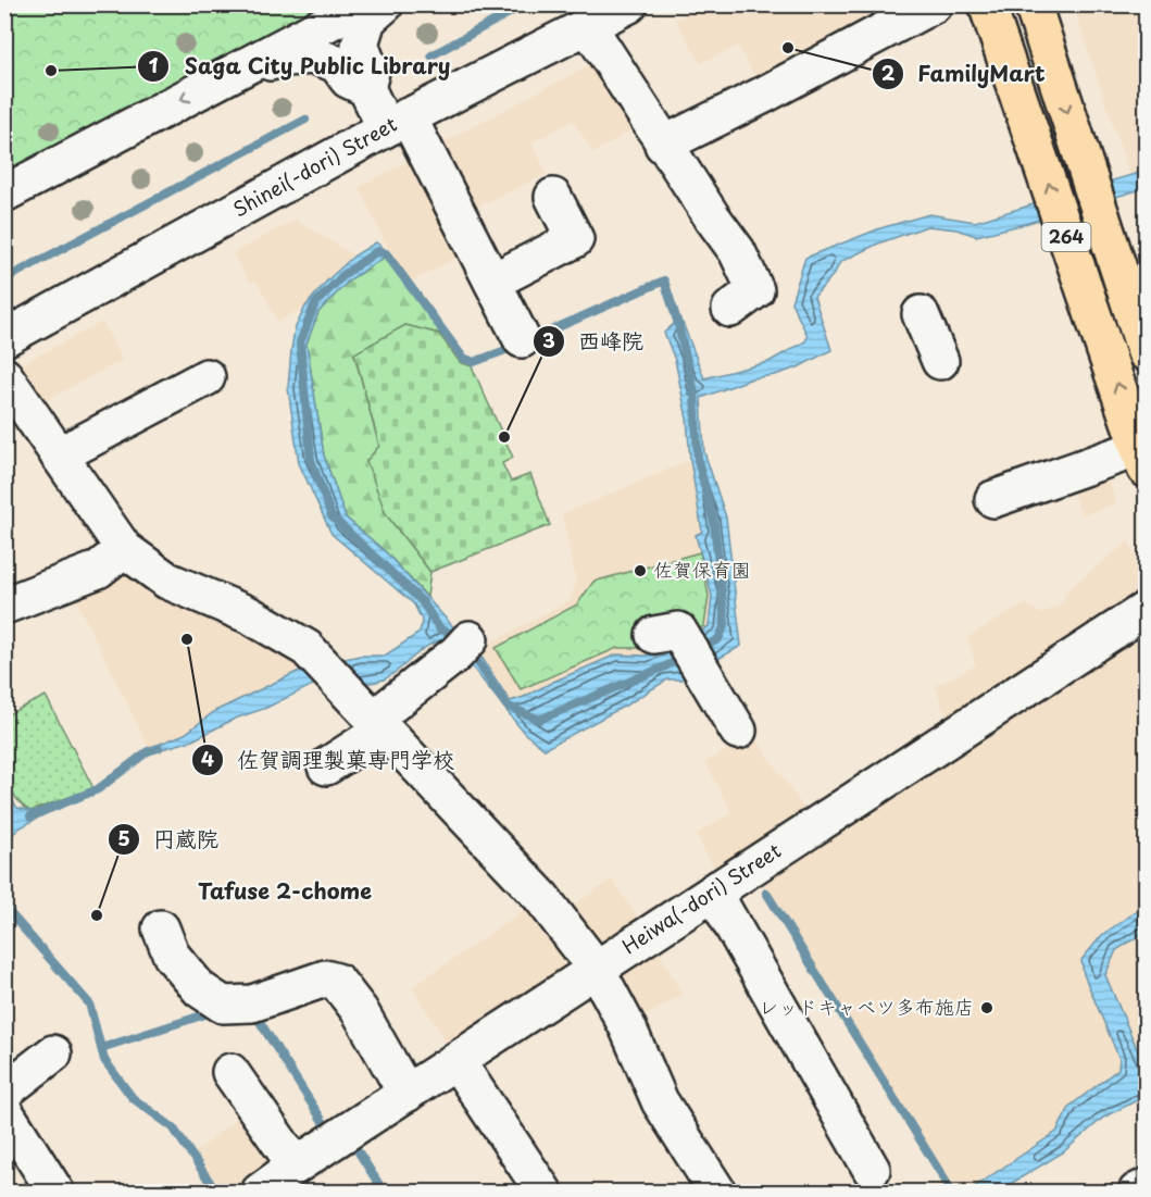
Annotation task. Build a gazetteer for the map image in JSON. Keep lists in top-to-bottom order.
{
  "streets": {
    "highway": ["264"],
    "street": ["Shinei(-dori) Street", "Heiwa(-dori) Street"]
  },
  "districts": ["Tafuse 2-chome"],
  "places": [
    "FamilyMart",
    "Saga City Public Library",
    "西峰院",
    "佐賀保育園",
    "佐賀調理製菓専門学校",
    "円蔵院",
    "レッドキャベツ多布施店"
  ]
}
